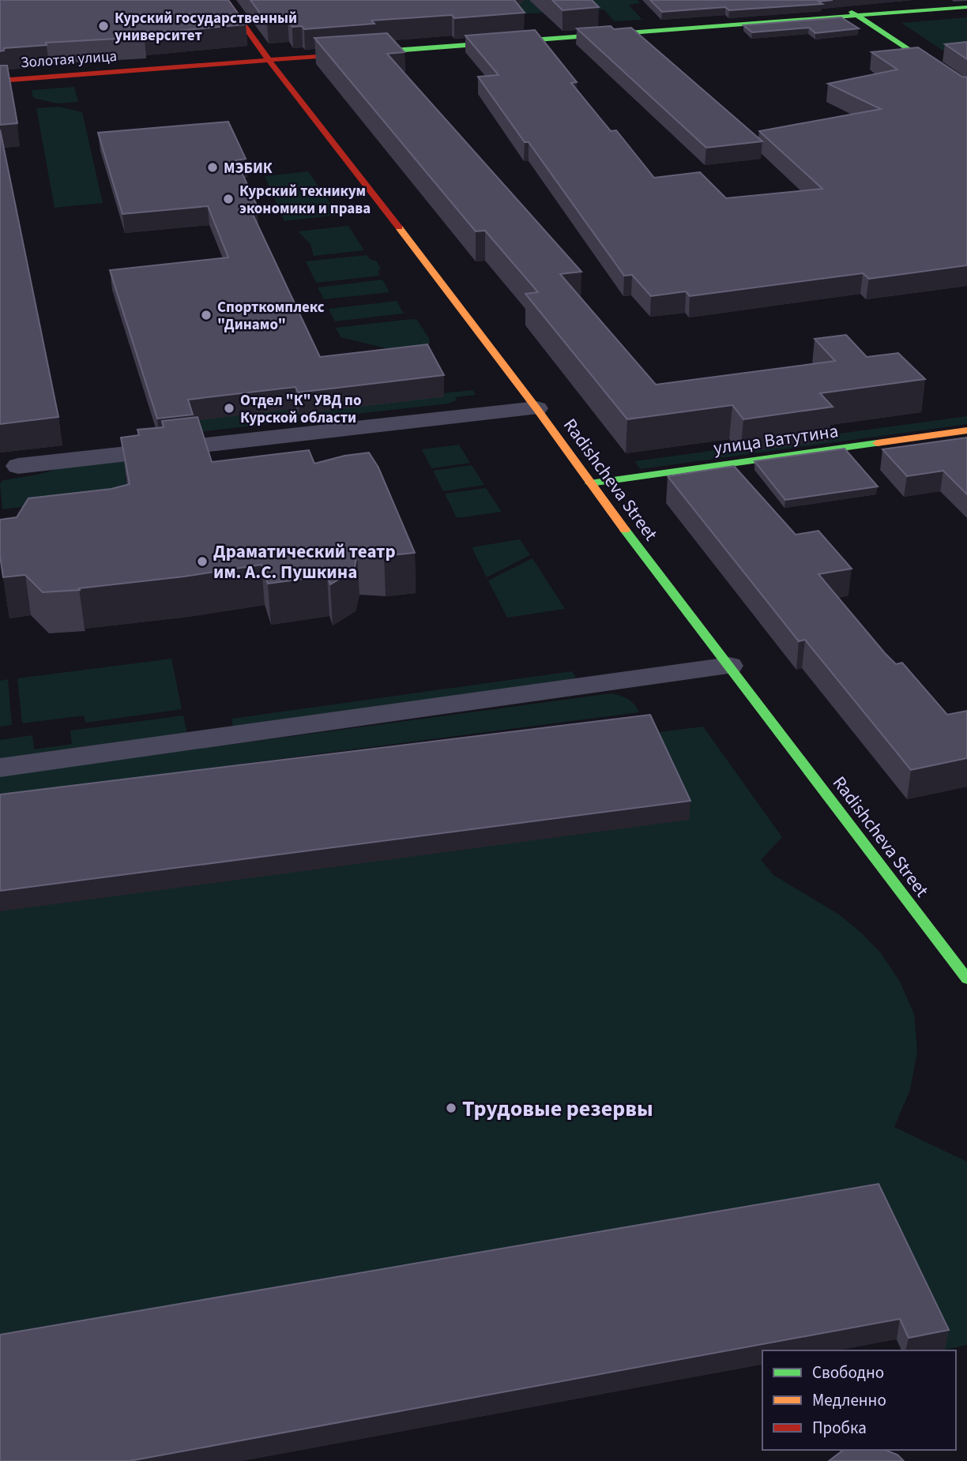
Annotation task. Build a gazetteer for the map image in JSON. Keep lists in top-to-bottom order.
{
  "streets": {
    "main road": ["Золотая улица", "улица Ватутина", "Radishcheva Street"]
  },
  "crossings": [
    ["Золотая улица", "Radishcheva Street"],
    ["улица Ватутина", "Radishcheva Street"]
  ],
  "places": [
    "Курский государственный университет",
    "МЭБИК",
    "Курский техникум экономики и права",
    "Спорткомплекс \"Динамо\"",
    "Отдел \"К\" УВД по Курской области",
    "Драматический театр им. А.С. Пушкина",
    "Трудовые резервы"
  ],
  "legend": ["Свободно", "Медленно", "Пробка"]
}
